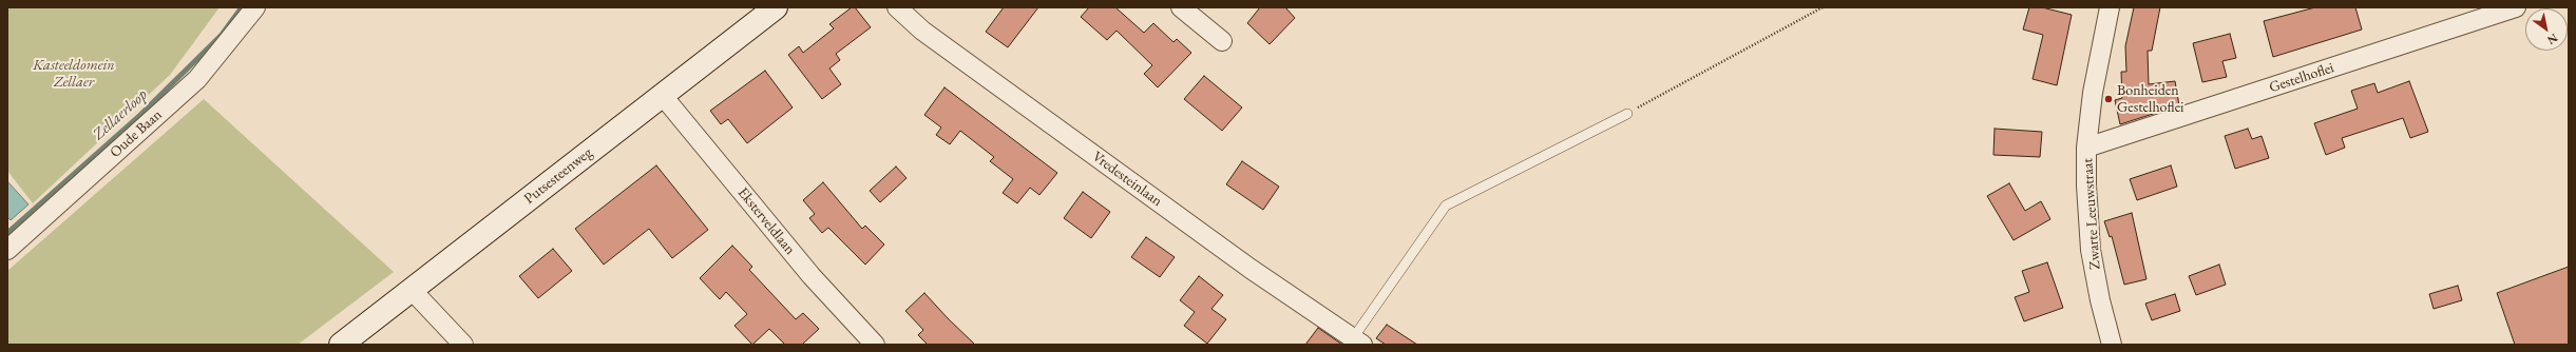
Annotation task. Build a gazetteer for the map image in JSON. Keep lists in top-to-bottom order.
{
  "streets": {
    "main road": ["Putsesteenweg"],
    "street": [
      "Gestelhoflei",
      "Oude Baan",
      "Vredesteinlaan",
      "Zwarte Leeuwstraat",
      "Eksterveldlaan"
    ]
  },
  "crossings": [
    ["Gestelhoflei", "Zwarte Leeuwstraat"],
    ["Putsesteenweg", "Eksterveldlaan"]
  ],
  "water": ["Zellaerloop"],
  "parks": ["Kasteeldomein Zellaer"],
  "places": ["Bonheiden Gestelhoflei"],
  "north": "bottom right"
}
